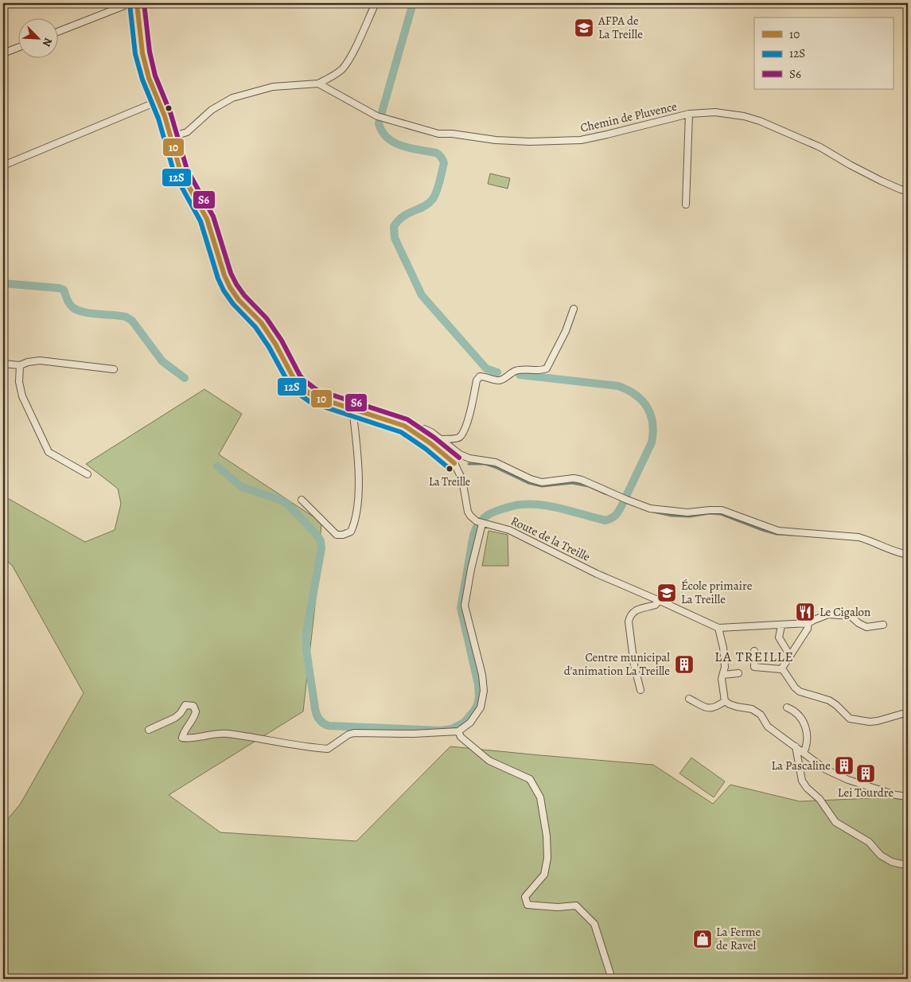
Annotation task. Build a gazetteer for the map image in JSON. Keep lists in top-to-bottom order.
{
  "streets": {
    "street": ["Chemin de Pluvence", "Route de la Treille"]
  },
  "districts": ["LA TREILLE"],
  "places": {
    "school or university": ["AFPA de La Treille", "École primaire La Treille"],
    "other": ["La Treille"],
    "restaurant": ["Le Cigalon"],
    "building": ["Centre municipal d'animation La Treille", "La Pascaline", "Lei Tourdre"],
    "shop": ["La Ferme de Ravel"]
  },
  "lines": ["transit line 10", "transit line S6", "transit line 12S"],
  "legend": ["10", "12S", "S6"],
  "north": "bottom right"
}
